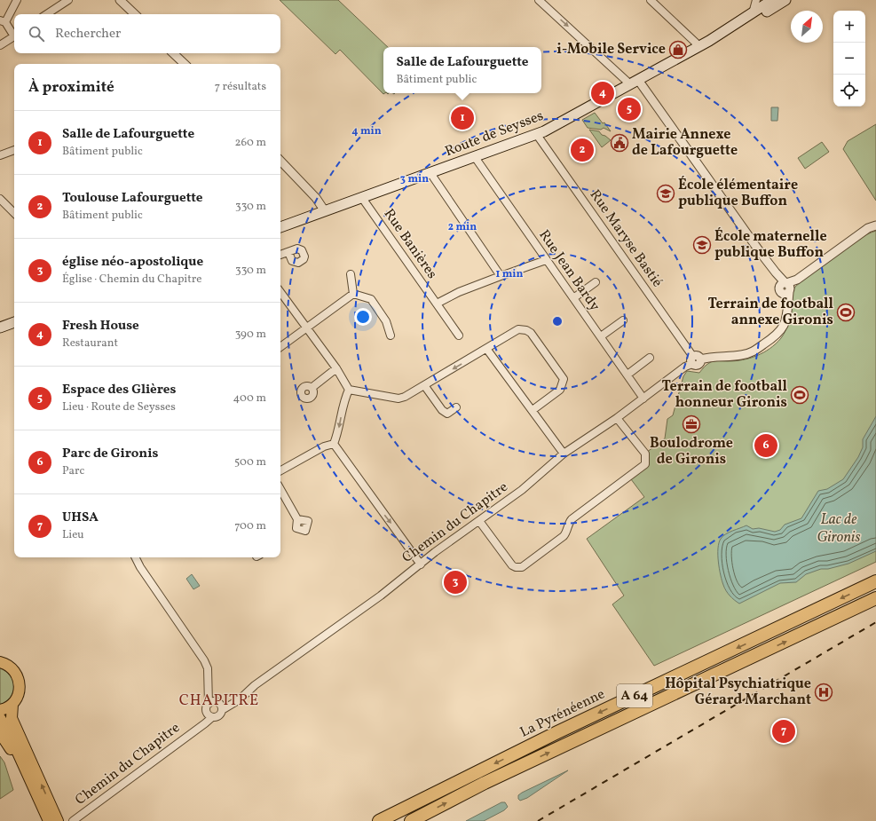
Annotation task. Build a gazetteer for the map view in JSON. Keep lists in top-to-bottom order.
{
  "streets": {
    "highway": ["A 64", "La Pyrénéenne"],
    "main road": ["Route de Seysses"],
    "street": [
      "Rue Maryse Bastié",
      "Rue Banières",
      "Rue Jean Bardy",
      "Chemin du Chapitre"
    ]
  },
  "crossings": [
    ["Route de Seysses", "Rue Maryse Bastié"],
    ["Route de Seysses", "Rue Banières"],
    ["Route de Seysses", "Rue Jean Bardy"],
    ["Route de Seysses", "Chemin du Chapitre"],
    ["Rue Maryse Bastié", "Chemin du Chapitre"],
    ["Rue Jean Bardy", "Chemin du Chapitre"]
  ],
  "districts": ["CHAPITRE"],
  "water": ["Lac de Gironis"],
  "places": {
    "shop": ["i-Mobile Service"],
    "public building": ["Mairie Annexe de Lafourguette"],
    "school or university": ["École élémentaire publique Buffon", "École maternelle publique Buffon"],
    "sports": ["Terrain de football annexe Gironis", "Terrain de football honneur Gironis"],
    "office": ["Boulodrome de Gironis"],
    "hospital": ["Hôpital Psychiatrique Gérard Marchant"]
  },
  "north": "top right",
  "page": {
    "map_buttons": ["+", "−"],
    "search": "Rechercher",
    "popup": ["Salle de Lafourguette", "Bâtiment public"],
    "heading": ["À proximité", "7 résultats"],
    "pins": [
      "4",
      "5",
      "1",
      "2",
      "6",
      "3",
      "7"
    ],
    "list": [
      {
        "mark": "1",
        "name": "Salle de Lafourguette",
        "note": "Bâtiment public",
        "value": "260 m"
      },
      {
        "mark": "2",
        "name": "Toulouse Lafourguette",
        "note": "Bâtiment public",
        "value": "330 m"
      },
      {
        "mark": "3",
        "name": "église néo-apostolique",
        "note": "Église · Chemin du Chapitre",
        "value": "330 m"
      },
      {
        "mark": "4",
        "name": "Fresh House",
        "note": "Restaurant",
        "value": "390 m"
      },
      {
        "mark": "5",
        "name": "Espace des Glières",
        "note": "Lieu · Route de Seysses",
        "value": "400 m"
      },
      {
        "mark": "6",
        "name": "Parc de Gironis",
        "note": "Parc",
        "value": "500 m"
      },
      {
        "mark": "7",
        "name": "UHSA",
        "note": "Lieu",
        "value": "700 m"
      }
    ]
  },
  "rings": [
    "4 min",
    "3 min",
    "2 min",
    "1 min"
  ]
}
